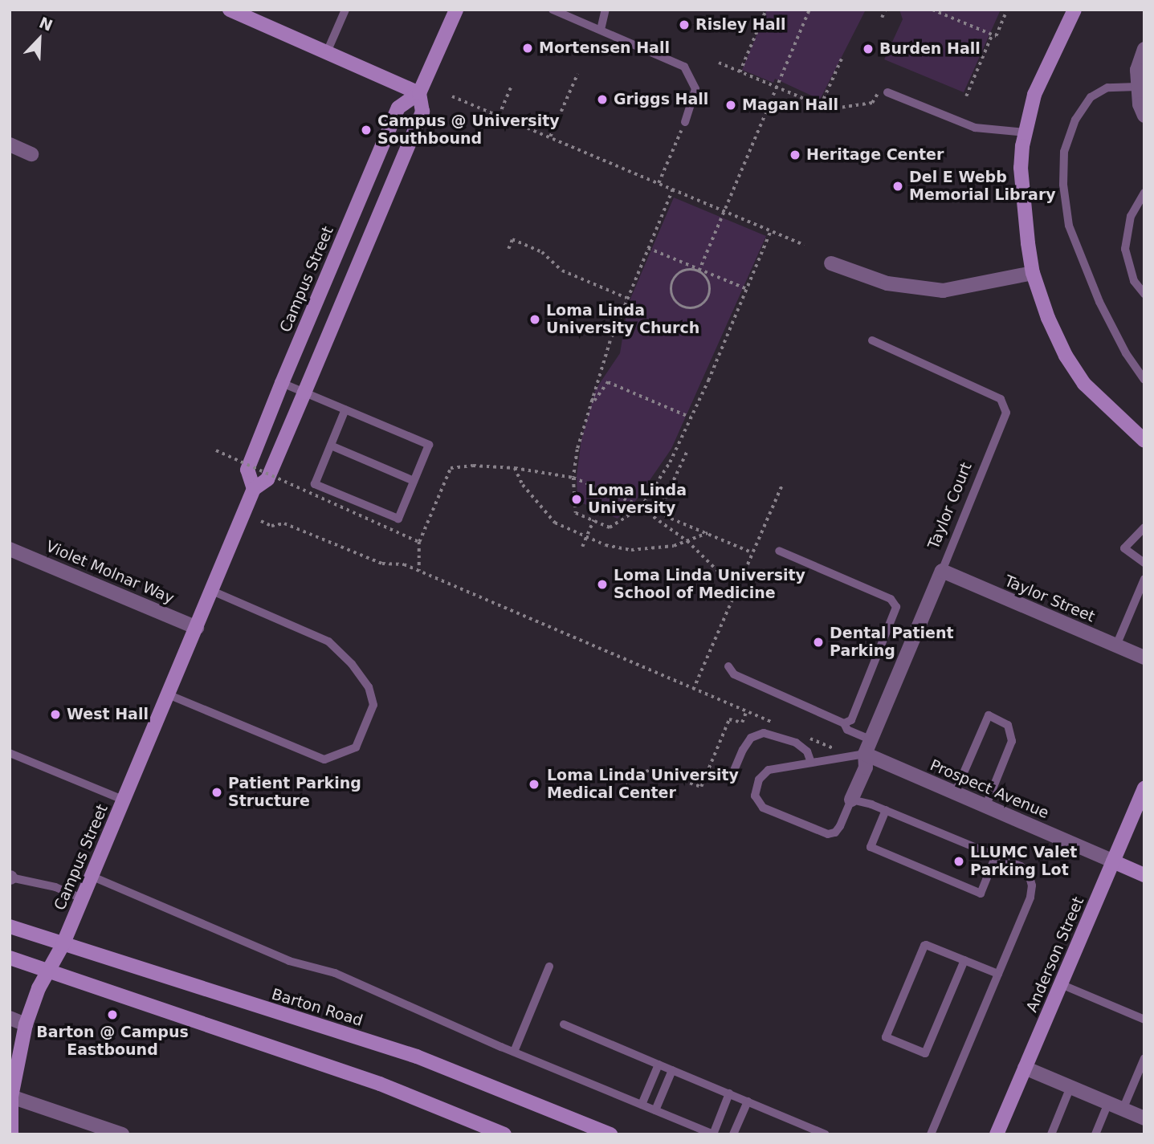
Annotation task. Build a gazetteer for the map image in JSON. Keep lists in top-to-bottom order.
{
  "streets": {
    "main road": [
      "Campus Street",
      "Prospect Avenue",
      "Anderson Street",
      "Barton Road"
    ],
    "street": ["Taylor Court", "Violet Molnar Way", "Taylor Street"]
  },
  "crossings": [
    ["Campus Street", "Violet Molnar Way"],
    ["Campus Street", "Barton Road"],
    ["Taylor Court", "Taylor Street"],
    ["Taylor Court", "Prospect Avenue"],
    ["Prospect Avenue", "Anderson Street"]
  ],
  "places": [
    "Risley Hall",
    "Mortensen Hall",
    "Burden Hall",
    "Griggs Hall",
    "Magan Hall",
    "Campus @ University Southbound",
    "Heritage Center",
    "Del E Webb Memorial Library",
    "Loma Linda University Church",
    "Loma Linda University",
    "Loma Linda University School of Medicine",
    "Dental Patient Parking",
    "West Hall",
    "Loma Linda University Medical Center",
    "Patient Parking Structure",
    "LLUMC Valet Parking Lot",
    "Barton @ Campus Eastbound"
  ],
  "north": "top right"
}
